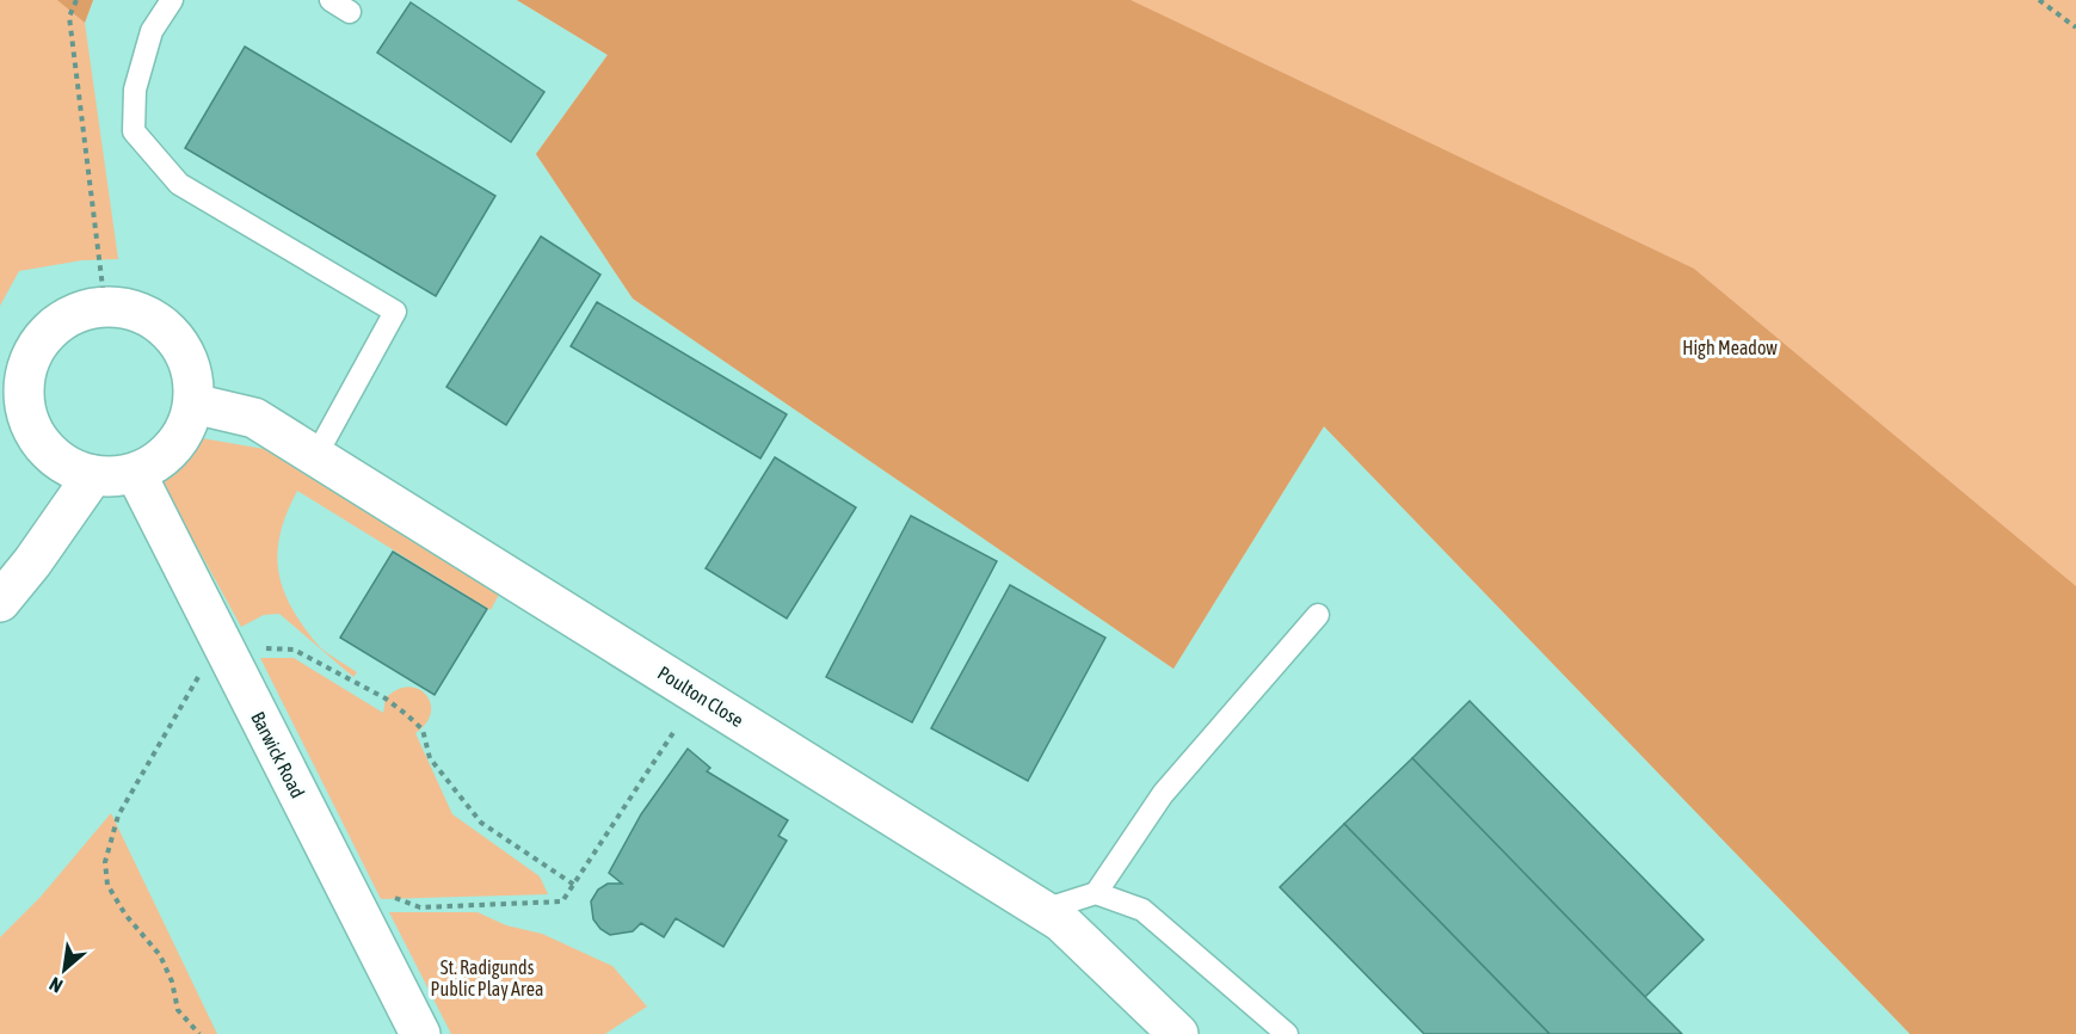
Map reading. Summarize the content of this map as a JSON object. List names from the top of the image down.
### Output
{
  "streets": {
    "street": ["Poulton Close", "Barwick Road"]
  },
  "crossings": [
    ["Poulton Close", "Barwick Road"]
  ],
  "parks": ["High Meadow", "St. Radigunds Public Play Area"],
  "north": "bottom left"
}
